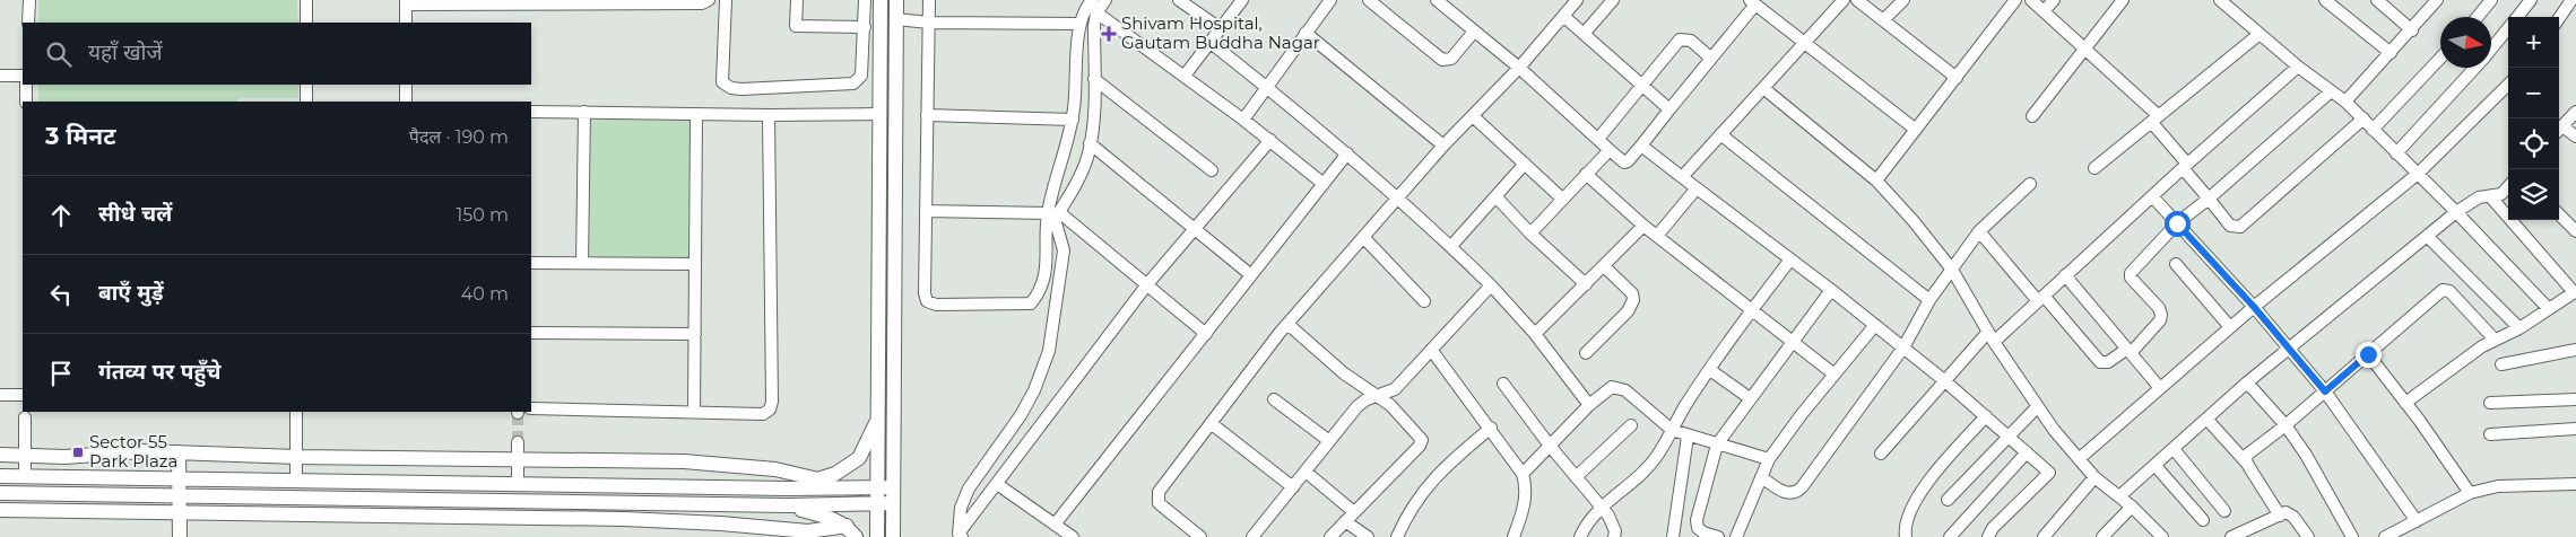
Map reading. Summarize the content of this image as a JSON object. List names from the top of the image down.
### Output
{
  "places": {
    "health": ["Shivam Hospital, Gautam Buddha Nagar"],
    "transit": ["Sector 55 Park Plaza"]
  },
  "north": "right",
  "page": {
    "map_buttons": ["+", "−"],
    "search": "यहाँ खोजें",
    "heading": ["3 मिनट", "पैदल · 190 m"],
    "list": [
      ["सीधे चलें", "150 m"],
      ["बाएँ मुड़ें", "40 m"],
      "गंतव्य पर पहुँचे"
    ]
  }
}
